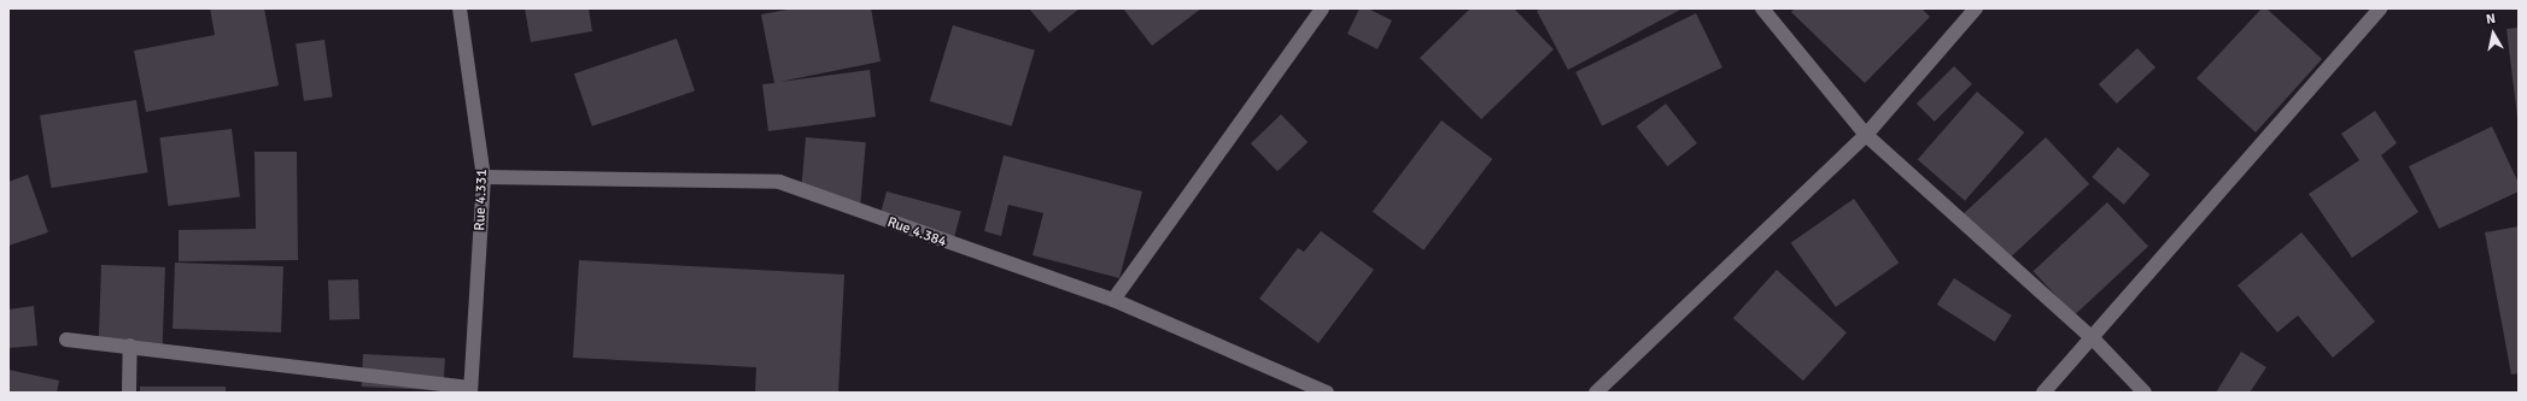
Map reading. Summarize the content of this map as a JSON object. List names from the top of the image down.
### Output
{
  "streets": {
    "street": ["Rue 4.331", "Rue 4.384"]
  },
  "crossings": [
    ["Rue 4.331", "Rue 4.384"]
  ],
  "north": "top"
}
